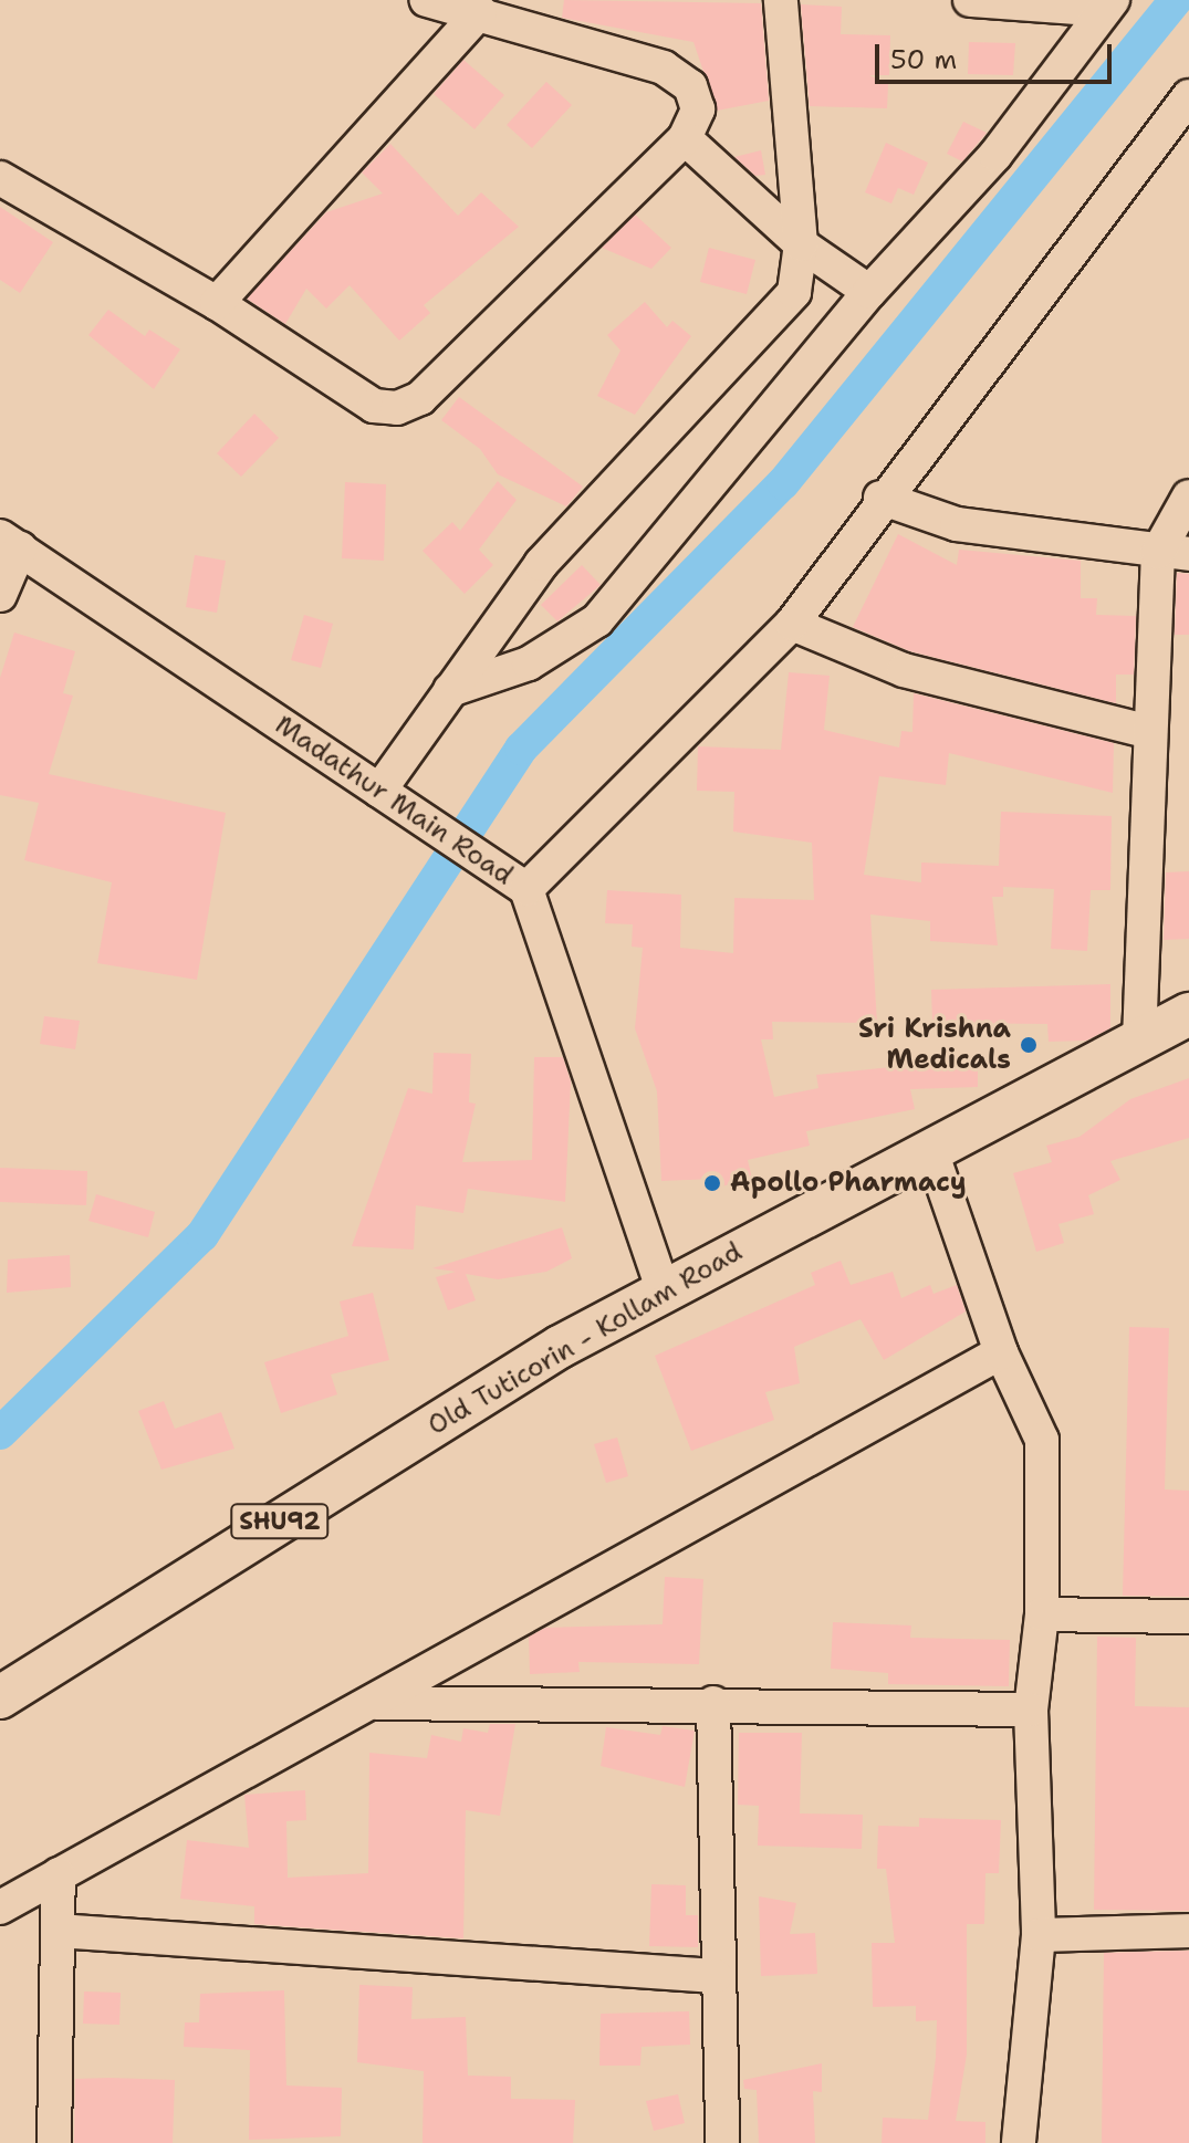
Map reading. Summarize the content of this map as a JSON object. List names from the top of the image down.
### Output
{
  "streets": {
    "main road": ["Old Tuticorin - Kollam Road", "SHU92"],
    "street": ["Madathur Main Road"]
  },
  "crossings": [
    ["Madathur Main Road", "Old Tuticorin - Kollam Road"]
  ],
  "places": ["Sri Krishna Medicals", "Apollo Pharmacy"],
  "scale_bar": "50 m"
}
